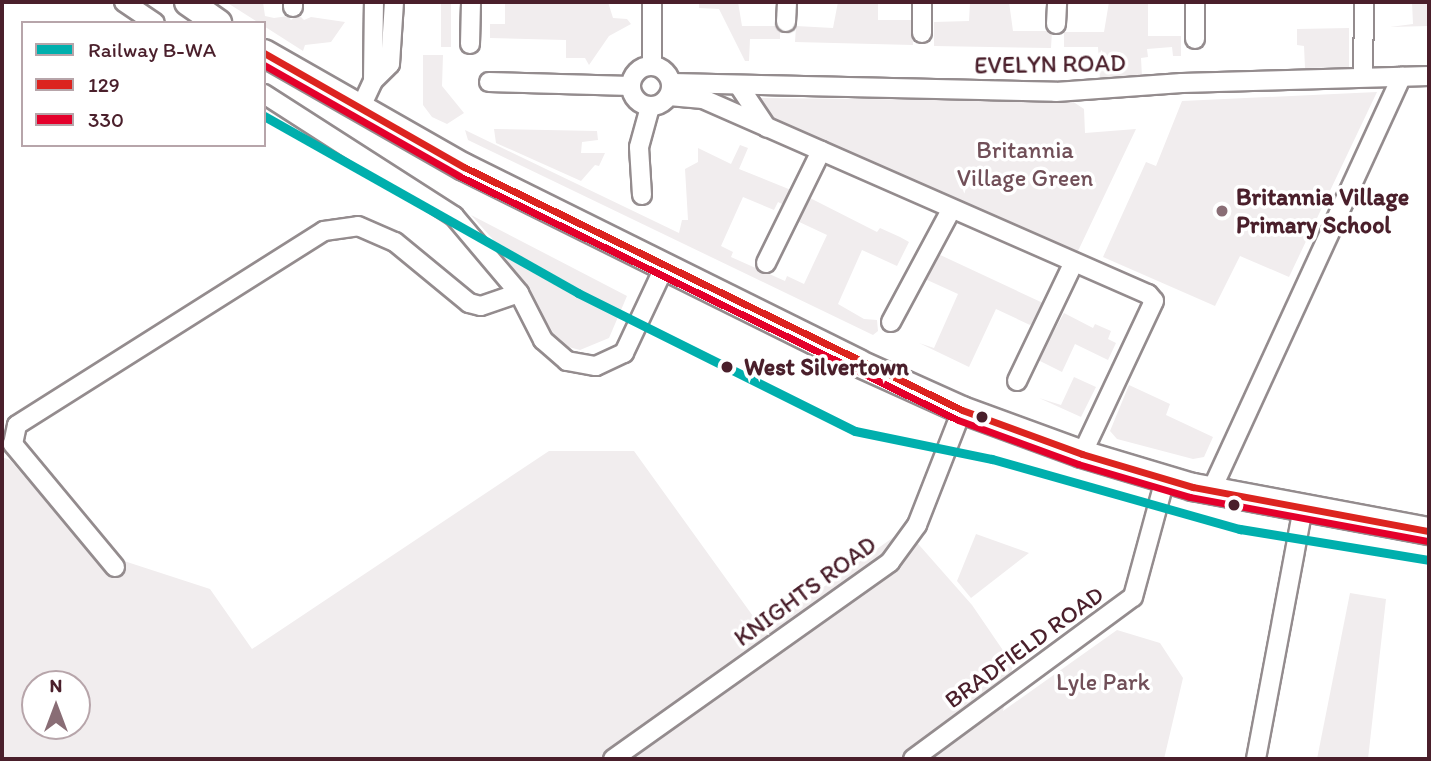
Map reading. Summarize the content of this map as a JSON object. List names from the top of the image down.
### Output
{
  "streets": {
    "street": ["EVELYN ROAD", "KNIGHTS ROAD", "BRADFIELD ROAD"]
  },
  "parks": ["Britannia Village Green", "Lyle Park"],
  "places": ["Britannia Village Primary School", "West Silvertown"],
  "lines": ["transit line 129", "transit line 330", "rail line B-WA"],
  "legend": ["Railway B-WA", "129", "330"],
  "north": "top"
}
